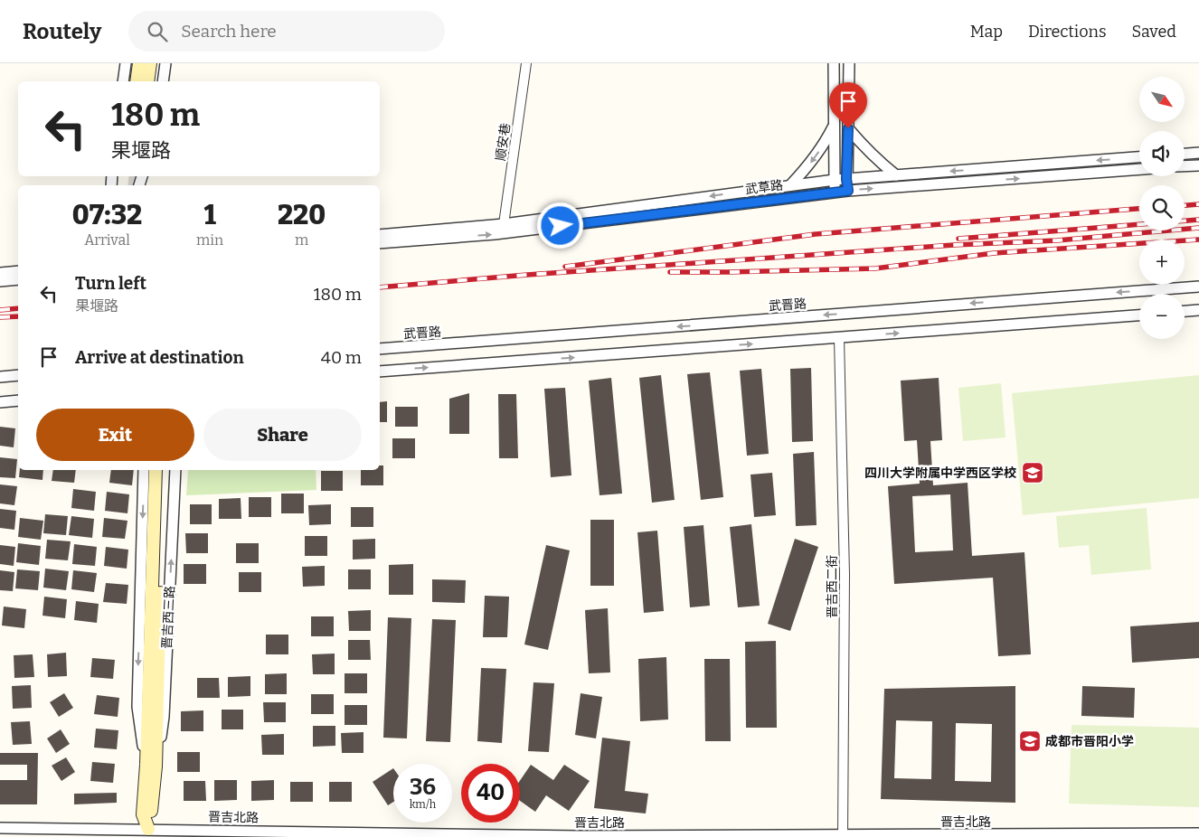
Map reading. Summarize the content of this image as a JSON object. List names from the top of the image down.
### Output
{
  "streets": {
    "main road": ["晋吉西三路"],
    "street": [
      "顺安巷",
      "武草路",
      "武晋路",
      "晋吉西二街",
      "晋吉北路"
    ]
  },
  "crossings": [
    ["顺安巷", "武草路"],
    ["晋吉西二街", "晋吉北路"],
    ["晋吉西三路", "晋吉北路"]
  ],
  "places": {
    "school or university": ["四川大学附属中学西区学校", "成都市晋阳小学"]
  },
  "north": "bottom right",
  "page": {
    "header": "Routely",
    "search": "Search here",
    "nav": ["Map", "Directions", "Saved"],
    "map_buttons": ["+", "−"],
    "turn": ["180 m", "果堰路"],
    "eta": [
      "07:32",
      "Arrival",
      "1",
      "min",
      "220",
      "m"
    ],
    "list": [
      {
        "name": "Turn left",
        "note": "果堰路",
        "value": "180 m"
      },
      {
        "name": "Arrive at destination",
        "value": "40 m"
      }
    ],
    "buttons": ["Exit", "Share"],
    "speed": "36 km/h",
    "limit": "40"
  }
}
